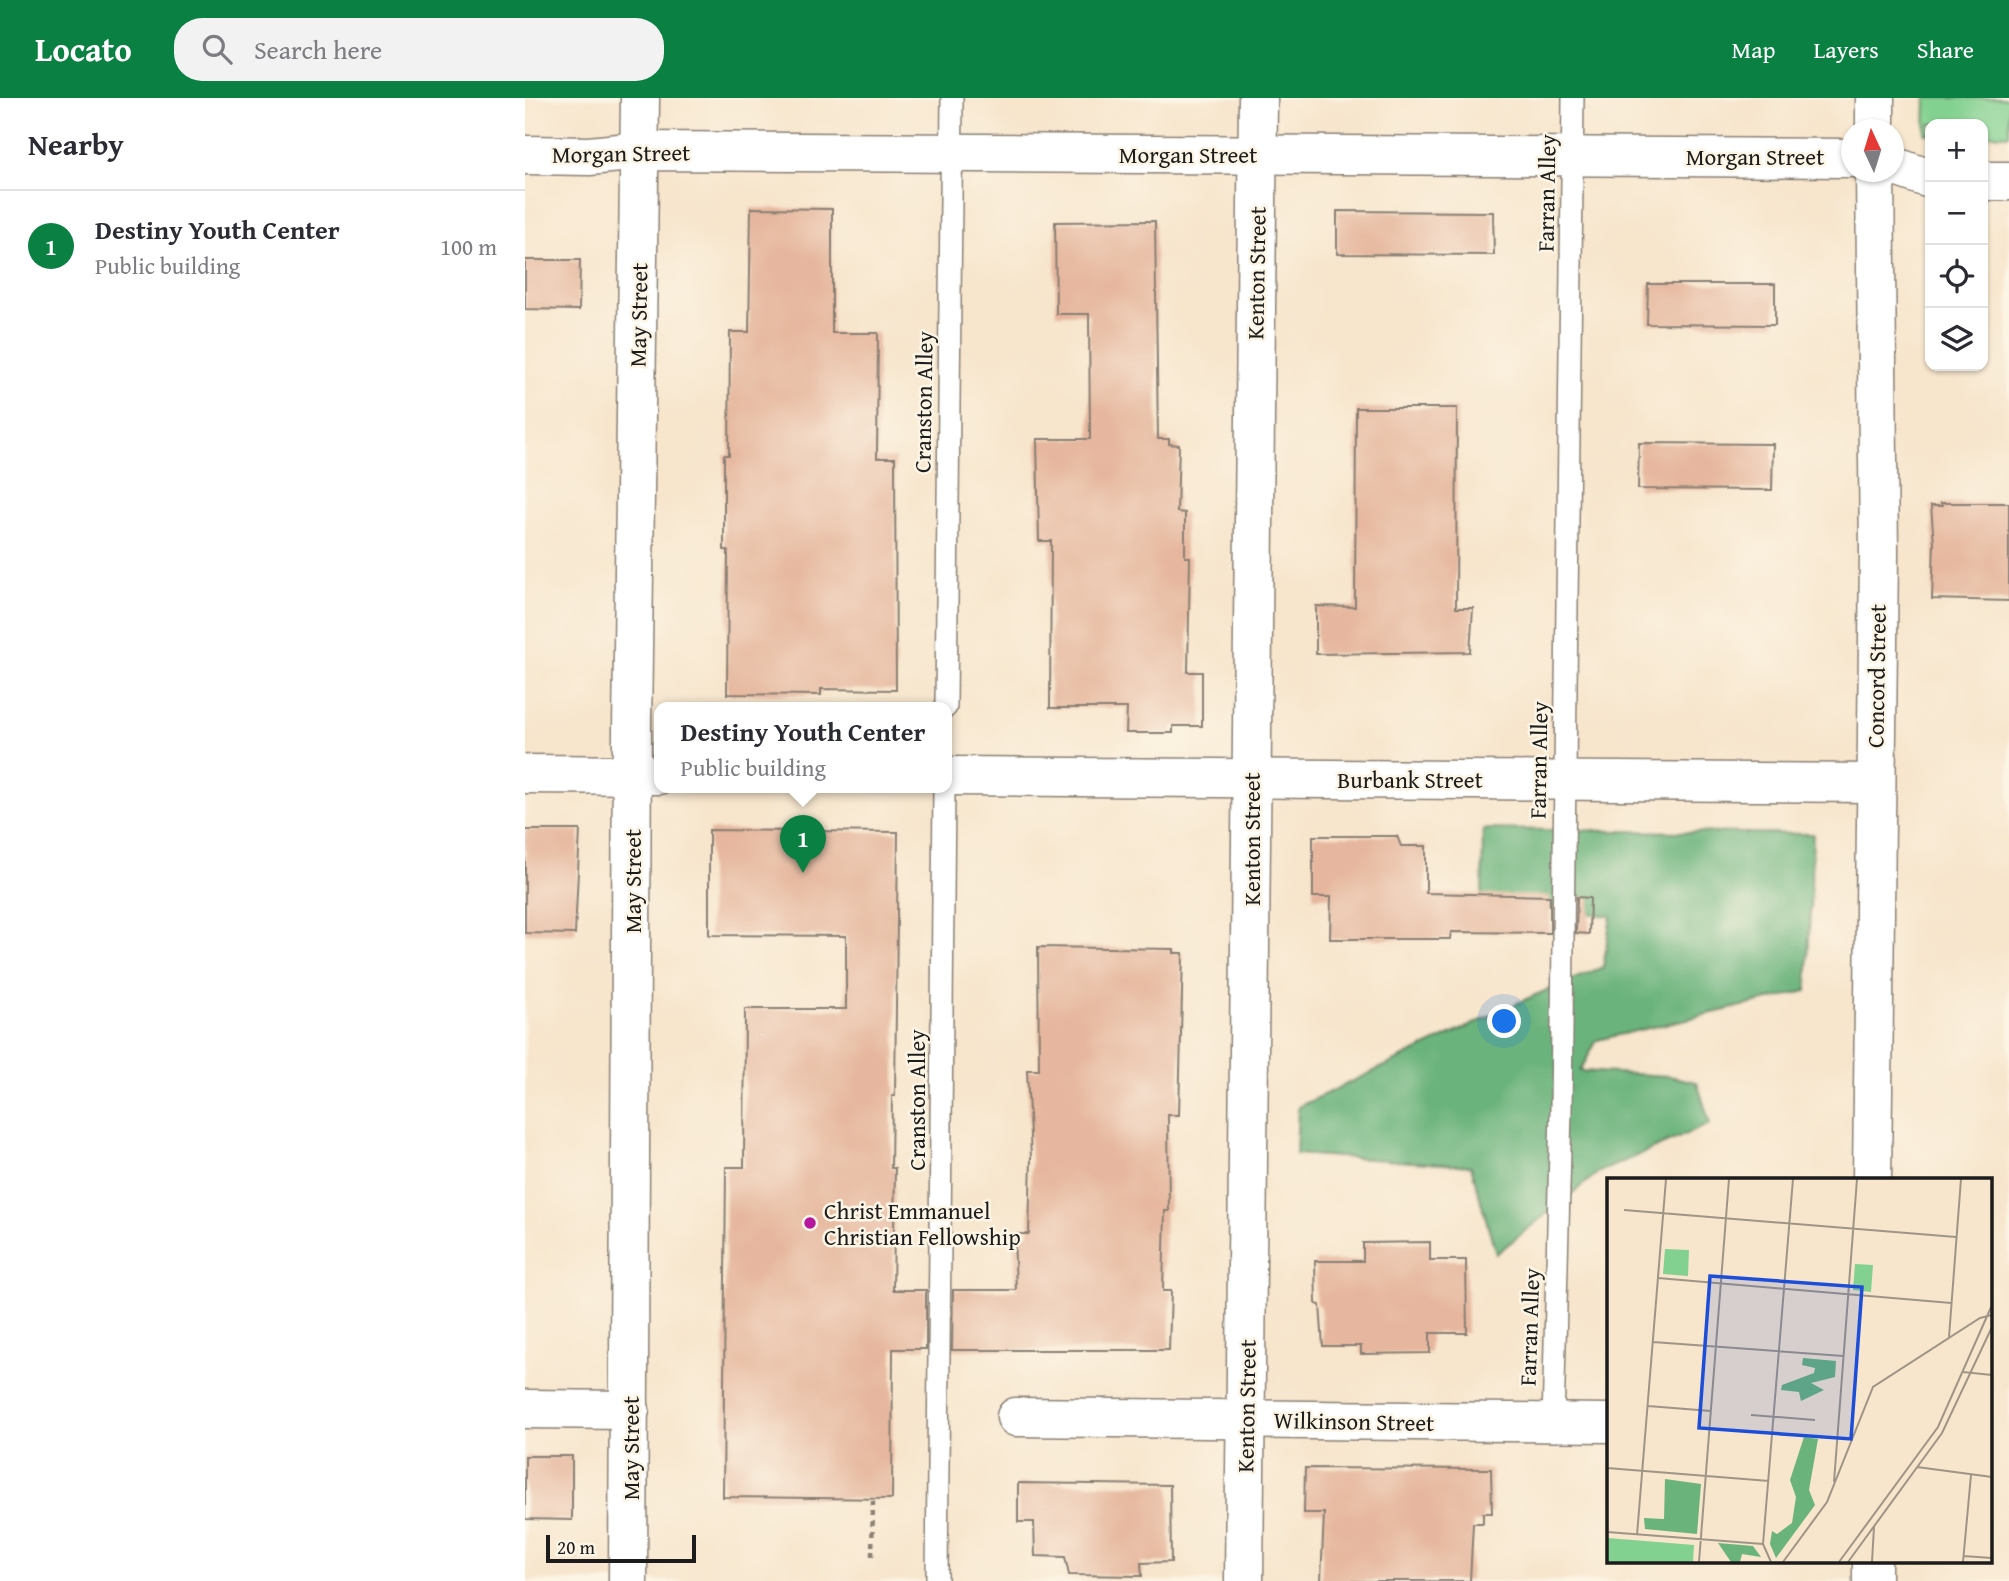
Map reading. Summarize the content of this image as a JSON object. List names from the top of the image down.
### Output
{
  "streets": {
    "street": [
      "Morgan Street",
      "Kenton Street",
      "May Street",
      "Concord Street",
      "Burbank Street",
      "Wilkinson Street"
    ],
    "lane": ["Farran Alley", "Cranston Alley"]
  },
  "crossings": [
    ["Morgan Street", "Farran Alley"],
    ["Morgan Street", "Kenton Street"],
    ["Morgan Street", "May Street"],
    ["Morgan Street", "Cranston Alley"],
    ["Farran Alley", "Burbank Street"],
    ["Farran Alley", "Wilkinson Street"],
    ["Kenton Street", "Burbank Street"],
    ["Kenton Street", "Wilkinson Street"],
    ["Concord Street", "Burbank Street"]
  ],
  "places": ["Christ Emmanuel Christian Fellowship"],
  "scale_bar": "20 m",
  "north": "top",
  "page": {
    "header": "Locato",
    "search": "Search here",
    "nav": ["Map", "Layers", "Share"],
    "heading": "Nearby",
    "map_buttons": ["+", "−"],
    "list": [
      {
        "mark": "1",
        "name": "Destiny Youth Center",
        "note": "Public building",
        "value": "100 m"
      }
    ],
    "popup": ["Destiny Youth Center", "Public building"],
    "pins": "1",
    "scale": "20 m"
  }
}
